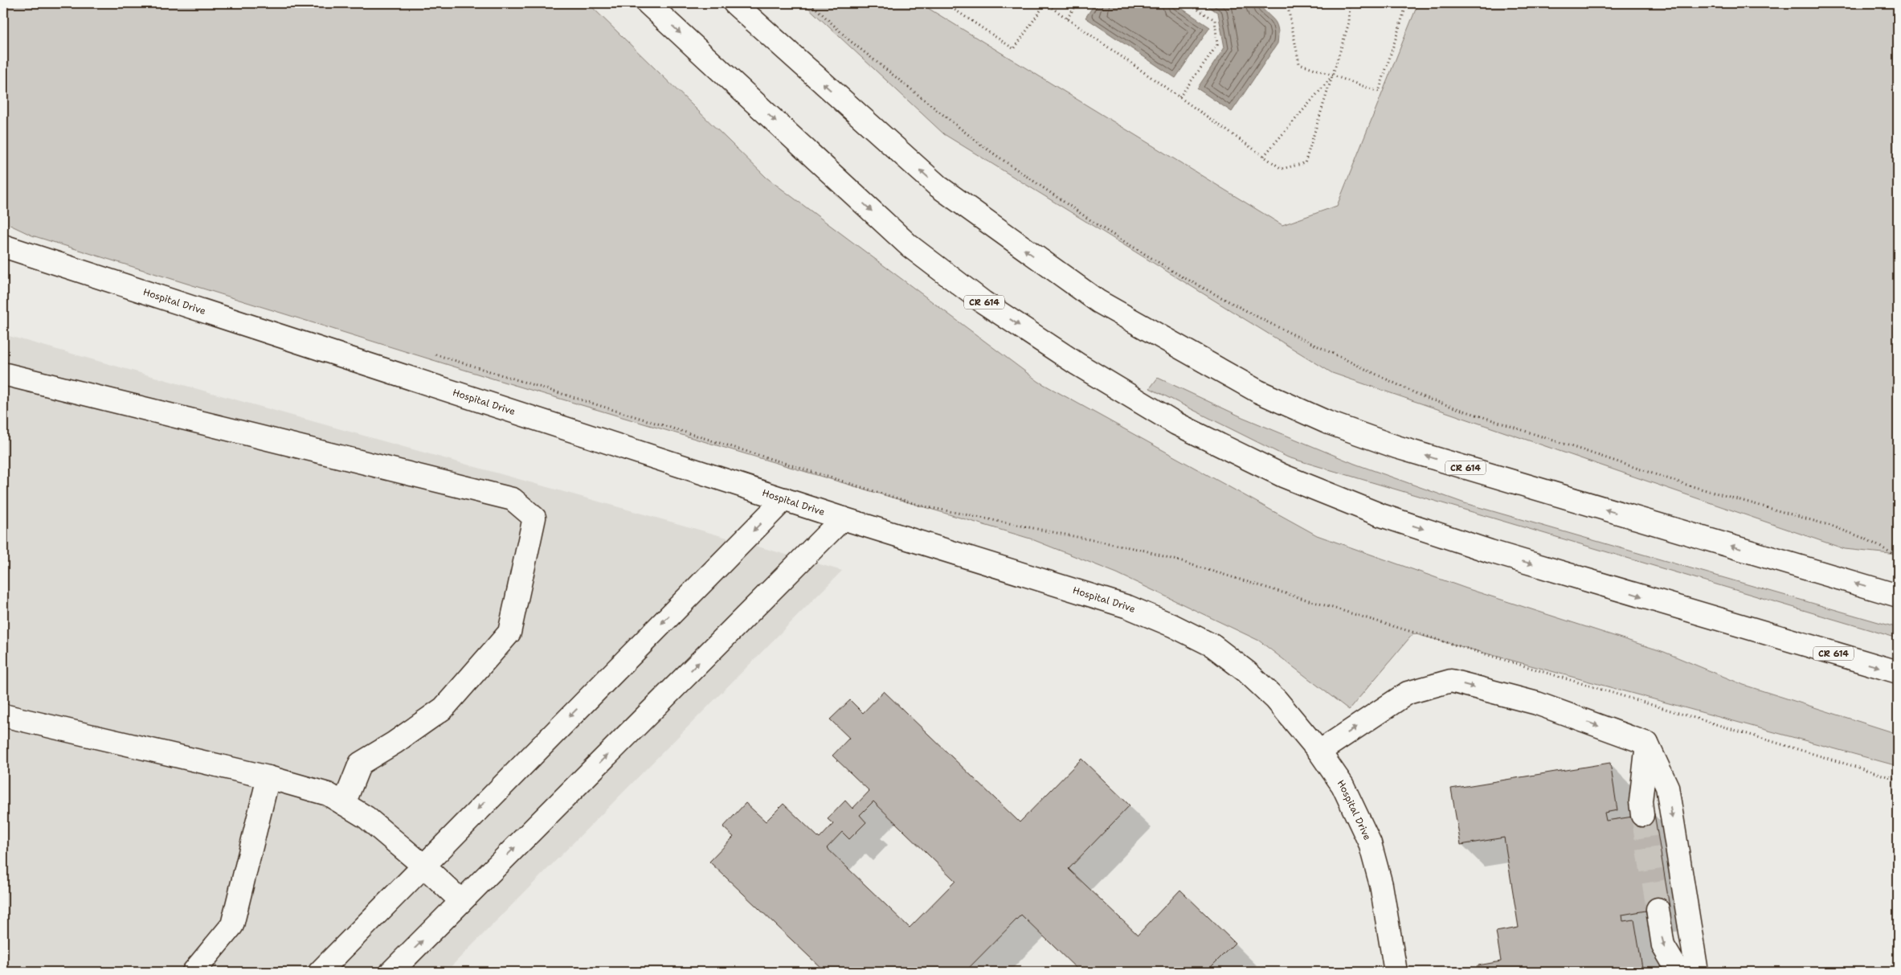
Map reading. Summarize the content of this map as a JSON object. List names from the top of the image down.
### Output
{
  "streets": {
    "main road": ["Hospital Drive", "CR 614"]
  }
}
